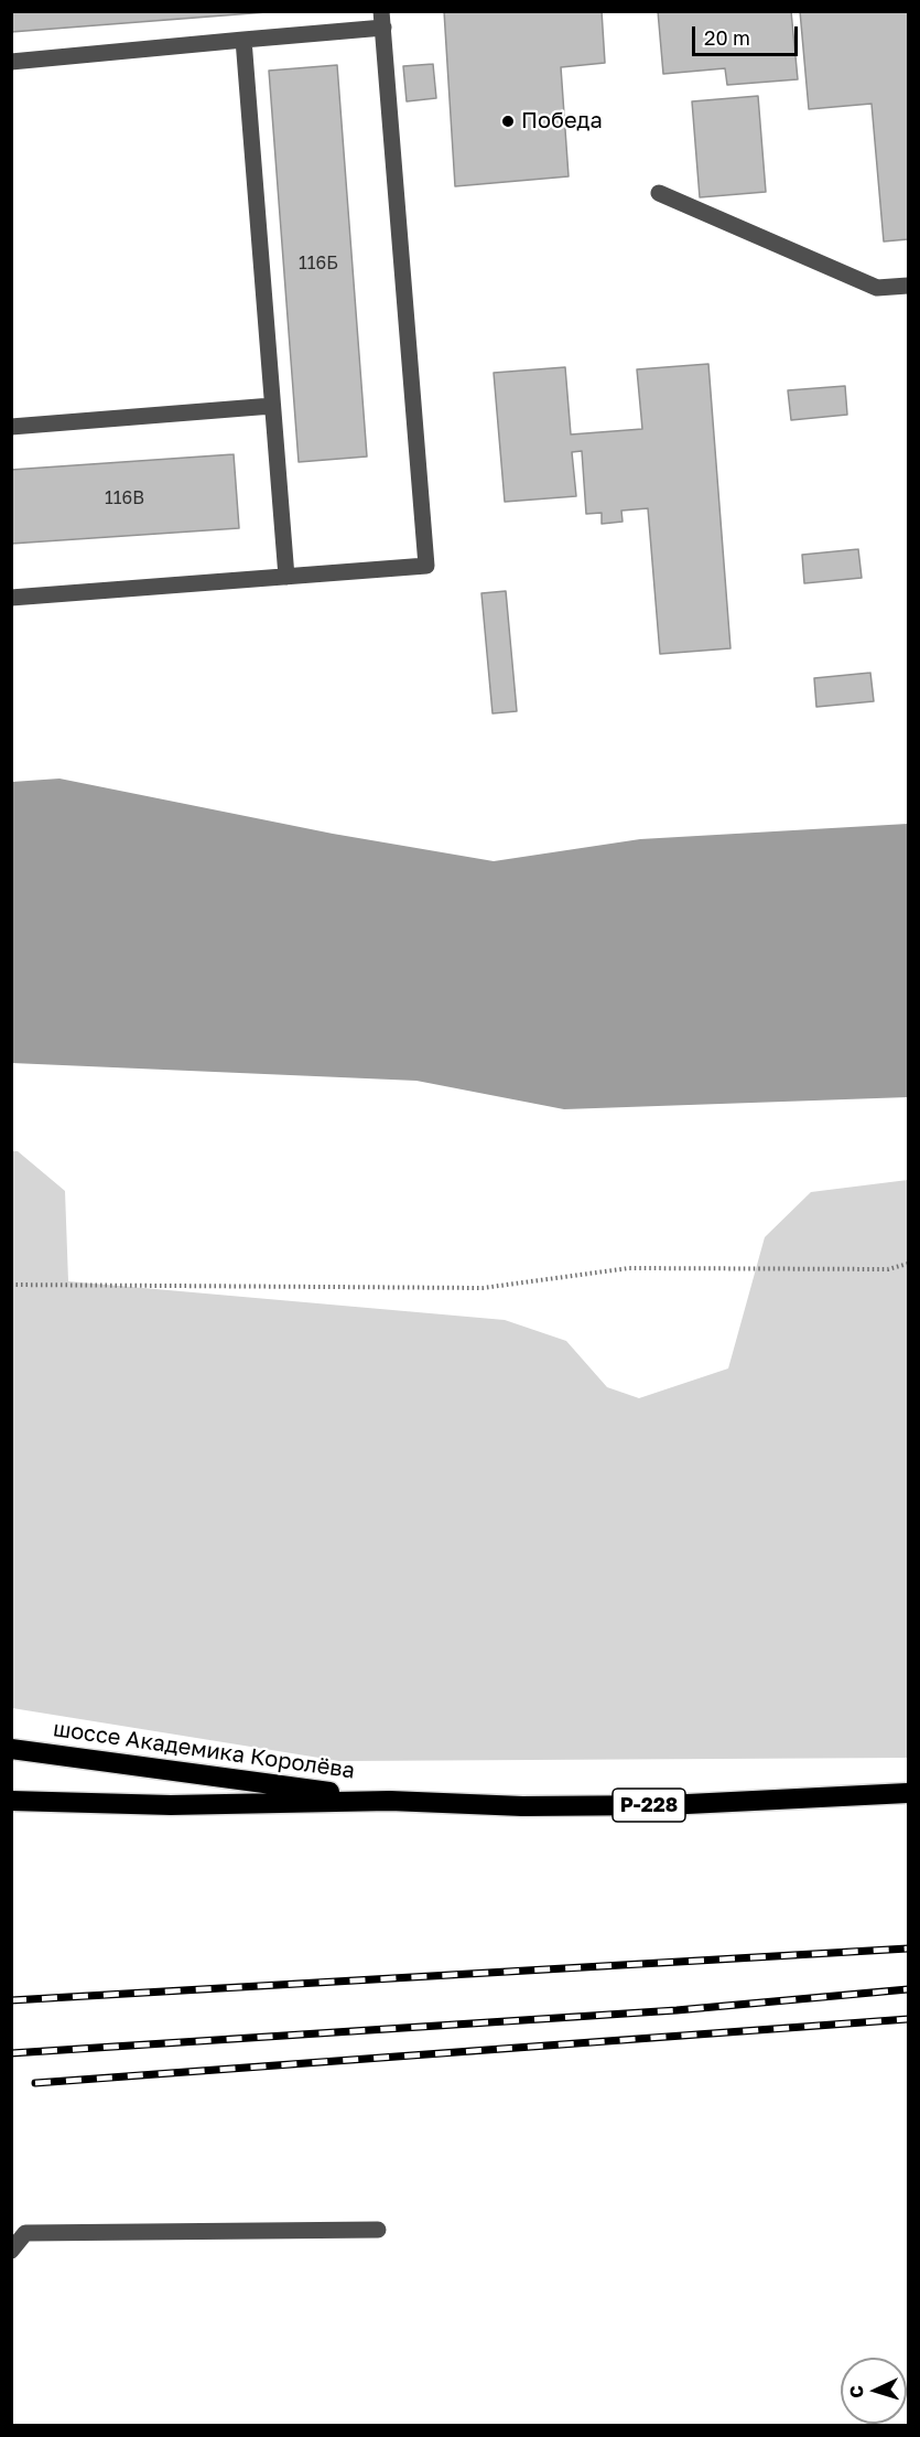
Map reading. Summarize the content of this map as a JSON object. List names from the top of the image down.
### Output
{
  "streets": {
    "highway": ["шоссе Академика Королёва", "Р-228"]
  },
  "places": ["Победа"],
  "house_numbers": ["116Б", "116В"],
  "scale_bar": "20 m",
  "north": "left"
}
